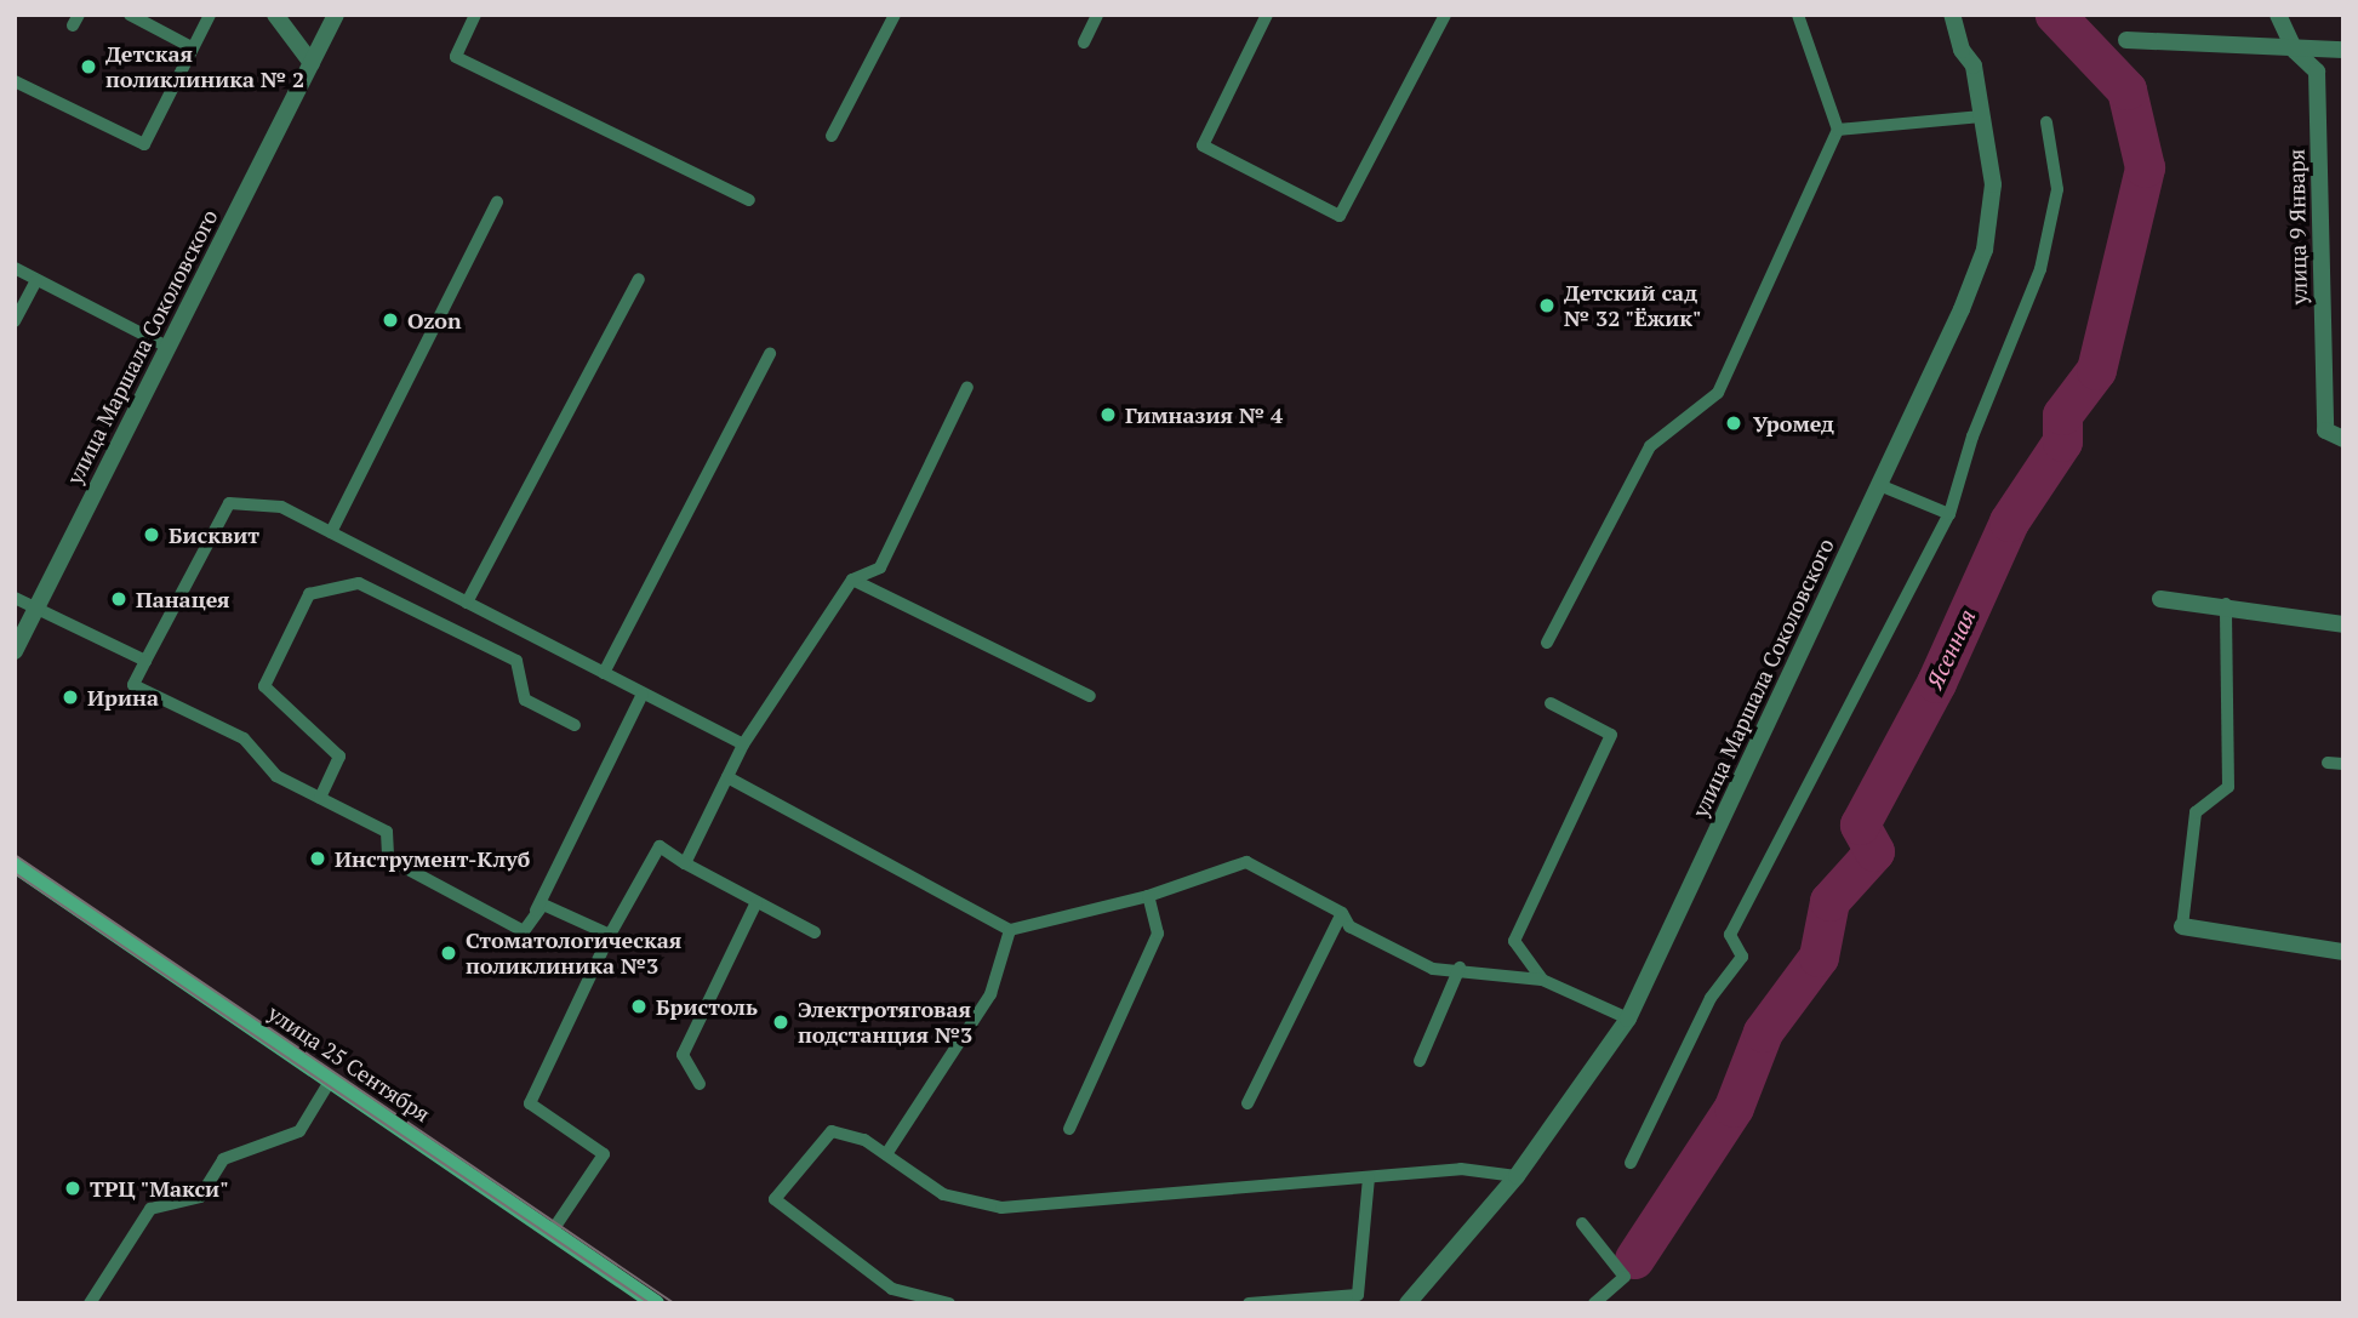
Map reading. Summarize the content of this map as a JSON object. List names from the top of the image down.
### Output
{
  "streets": {
    "main road": ["улица 25 Сентября"],
    "street": ["улица 9 Января", "улица Маршала Соколовского"]
  },
  "water": ["Ясенная"],
  "places": [
    "Детская поликлиника № 2",
    "Детский сад № 32 \"Ёжик\"",
    "Ozon",
    "Гимназия № 4",
    "Уромед",
    "Бисквит",
    "Панацея",
    "Ирина",
    "Инструмент-Клуб",
    "Стоматологическая поликлиника №3",
    "Бристоль",
    "Электротяговая подстанция №3",
    "ТРЦ \"Макси\""
  ]
}
